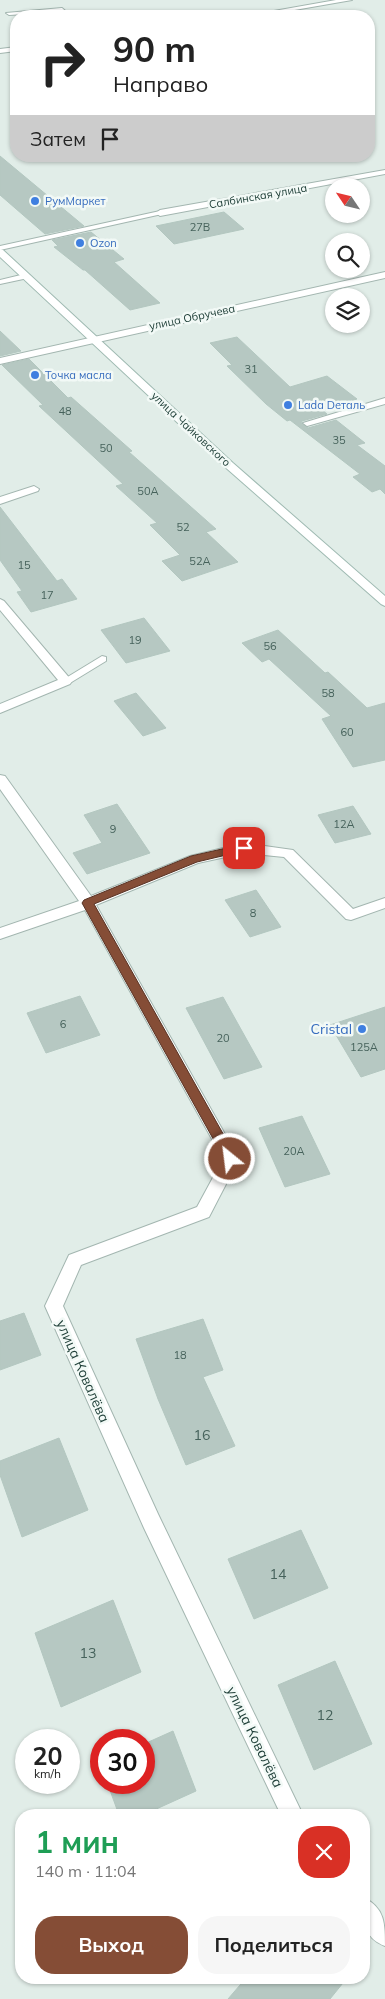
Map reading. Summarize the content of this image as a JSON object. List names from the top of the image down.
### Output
{
  "streets": {
    "street": [
      "Салбинская улица",
      "улица Обручева",
      "улица Чайковского",
      "улица Ковалёва"
    ]
  },
  "crossings": [
    ["улица Обручева", "улица Чайковского"]
  ],
  "places": [
    "РумМаркет",
    "Ozon",
    "Точка масла",
    "Lada Dеталь",
    "Cristal"
  ],
  "house_numbers": [
    "27В",
    "31",
    "48",
    "35",
    "50",
    "50А",
    "52",
    "52А",
    "15",
    "17",
    "19",
    "56",
    "58",
    "60",
    "12А",
    "9",
    "8",
    "6",
    "20",
    "125А",
    "20А",
    "18",
    "16",
    "14",
    "13",
    "12"
  ],
  "north": "top left",
  "page": {
    "turn": ["90 m", "Направо"],
    "then": "Затем",
    "speed": "20 km/h",
    "limit": "30",
    "heading": ["1 мин", "140 m · 11:04"],
    "buttons": ["Выход", "Поделиться"]
  }
}
